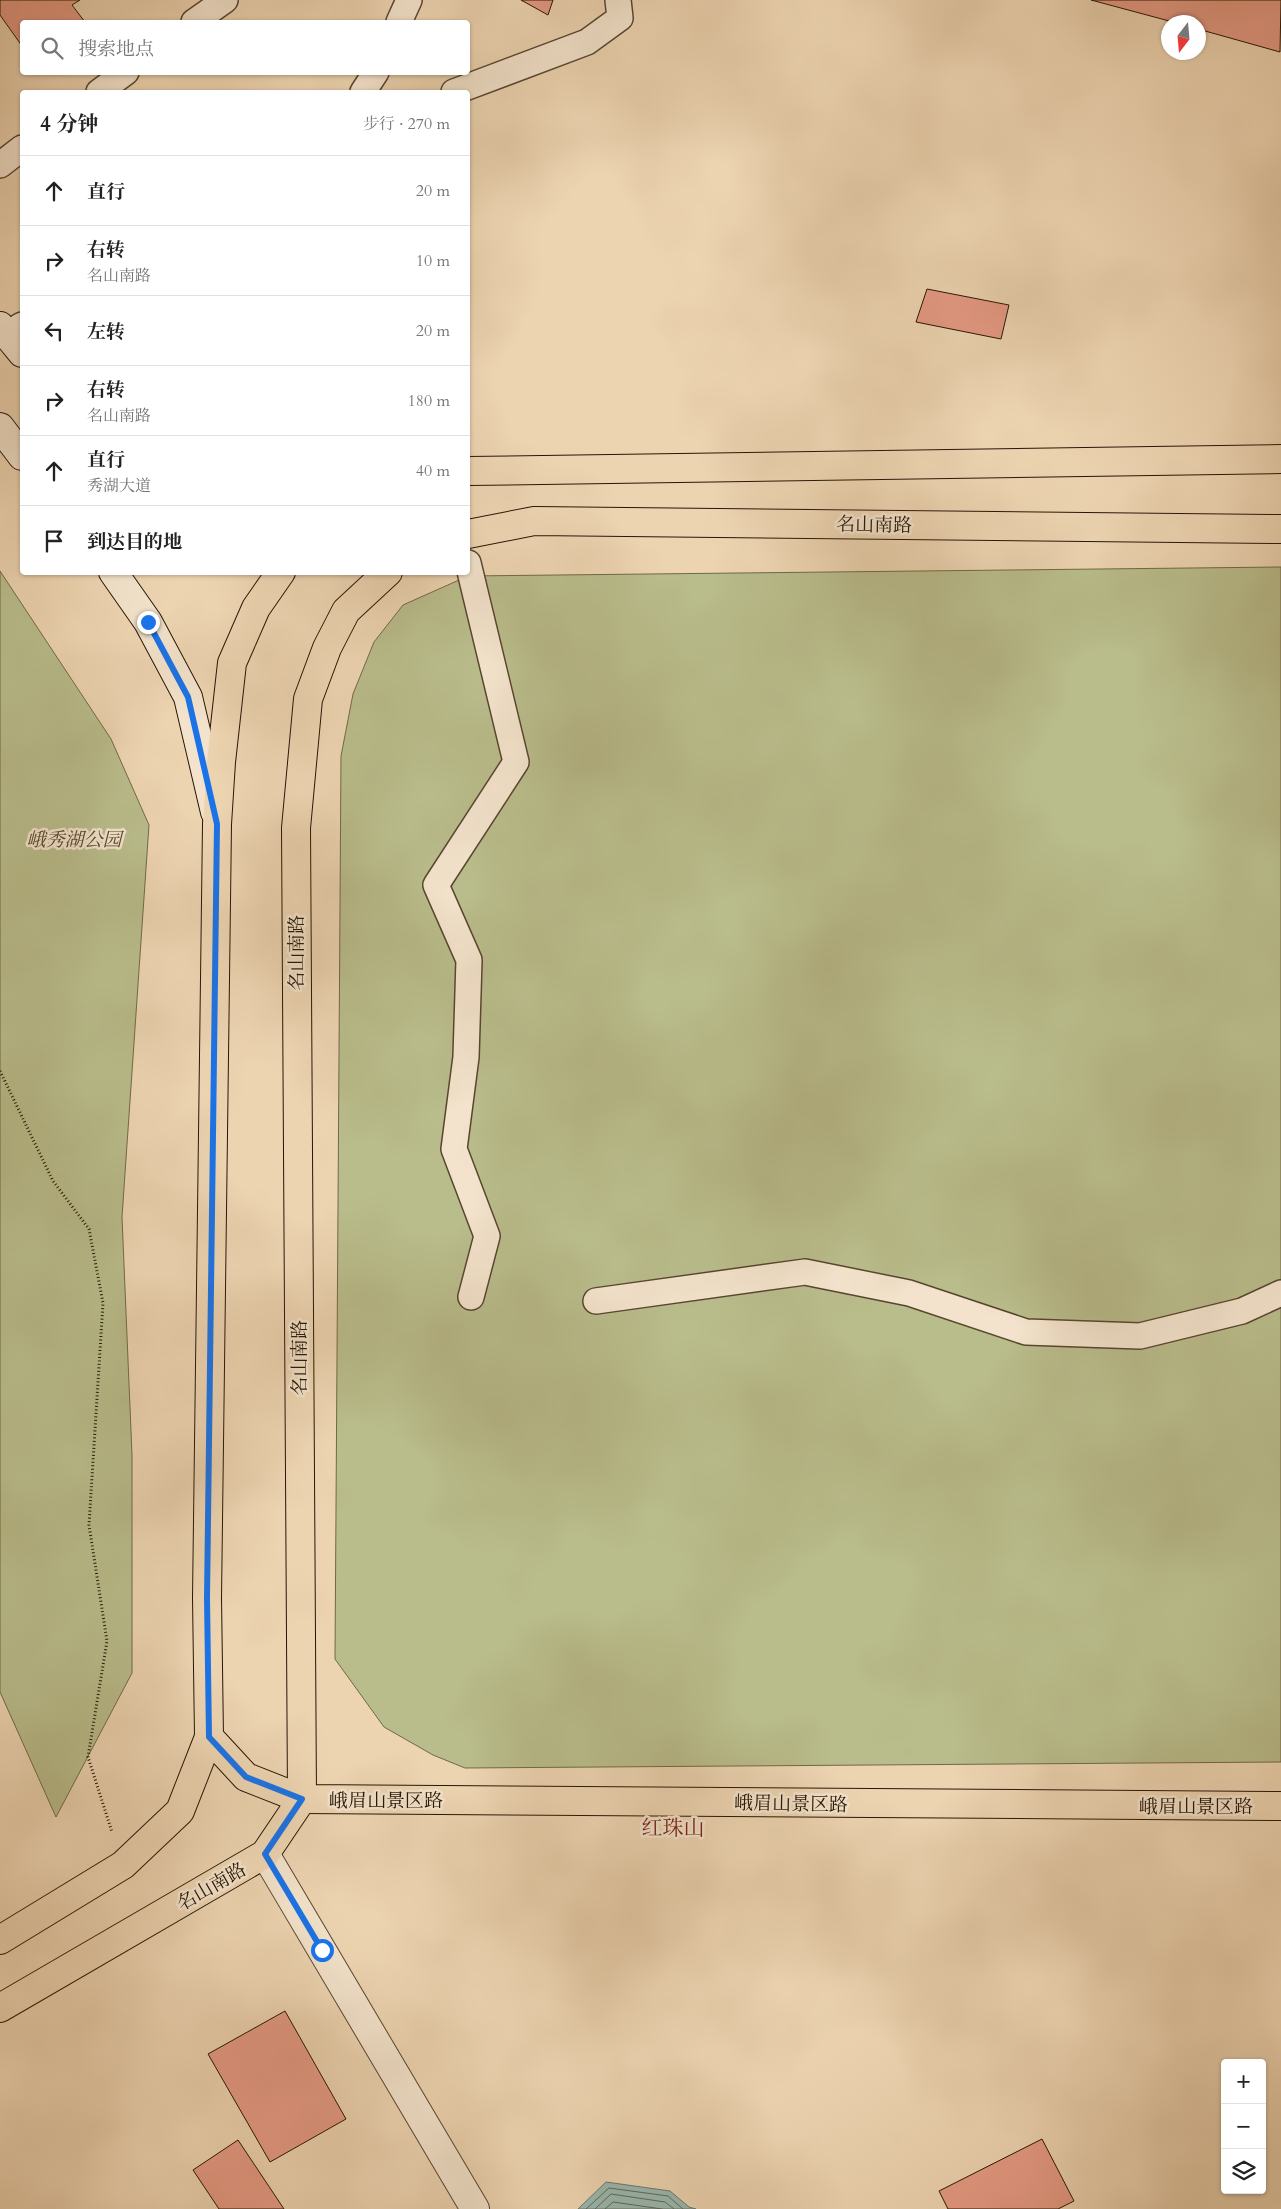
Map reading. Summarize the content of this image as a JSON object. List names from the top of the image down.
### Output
{
  "streets": {
    "main road": ["名山南路", "峨眉山景区路"]
  },
  "crossings": [
    ["名山南路", "峨眉山景区路"]
  ],
  "districts": ["红珠山"],
  "parks": ["峨秀湖公园"],
  "north": "bottom",
  "page": {
    "search": "搜索地点",
    "heading": ["4 分钟", "步行 · 270 m"],
    "list": [
      ["直行", "20 m"],
      ["右转", "名山南路", "10 m"],
      ["左转", "20 m"],
      ["右转", "名山南路", "180 m"],
      ["直行", "秀湖大道", "40 m"],
      "到达目的地"
    ],
    "map_buttons": ["+", "−"]
  }
}
